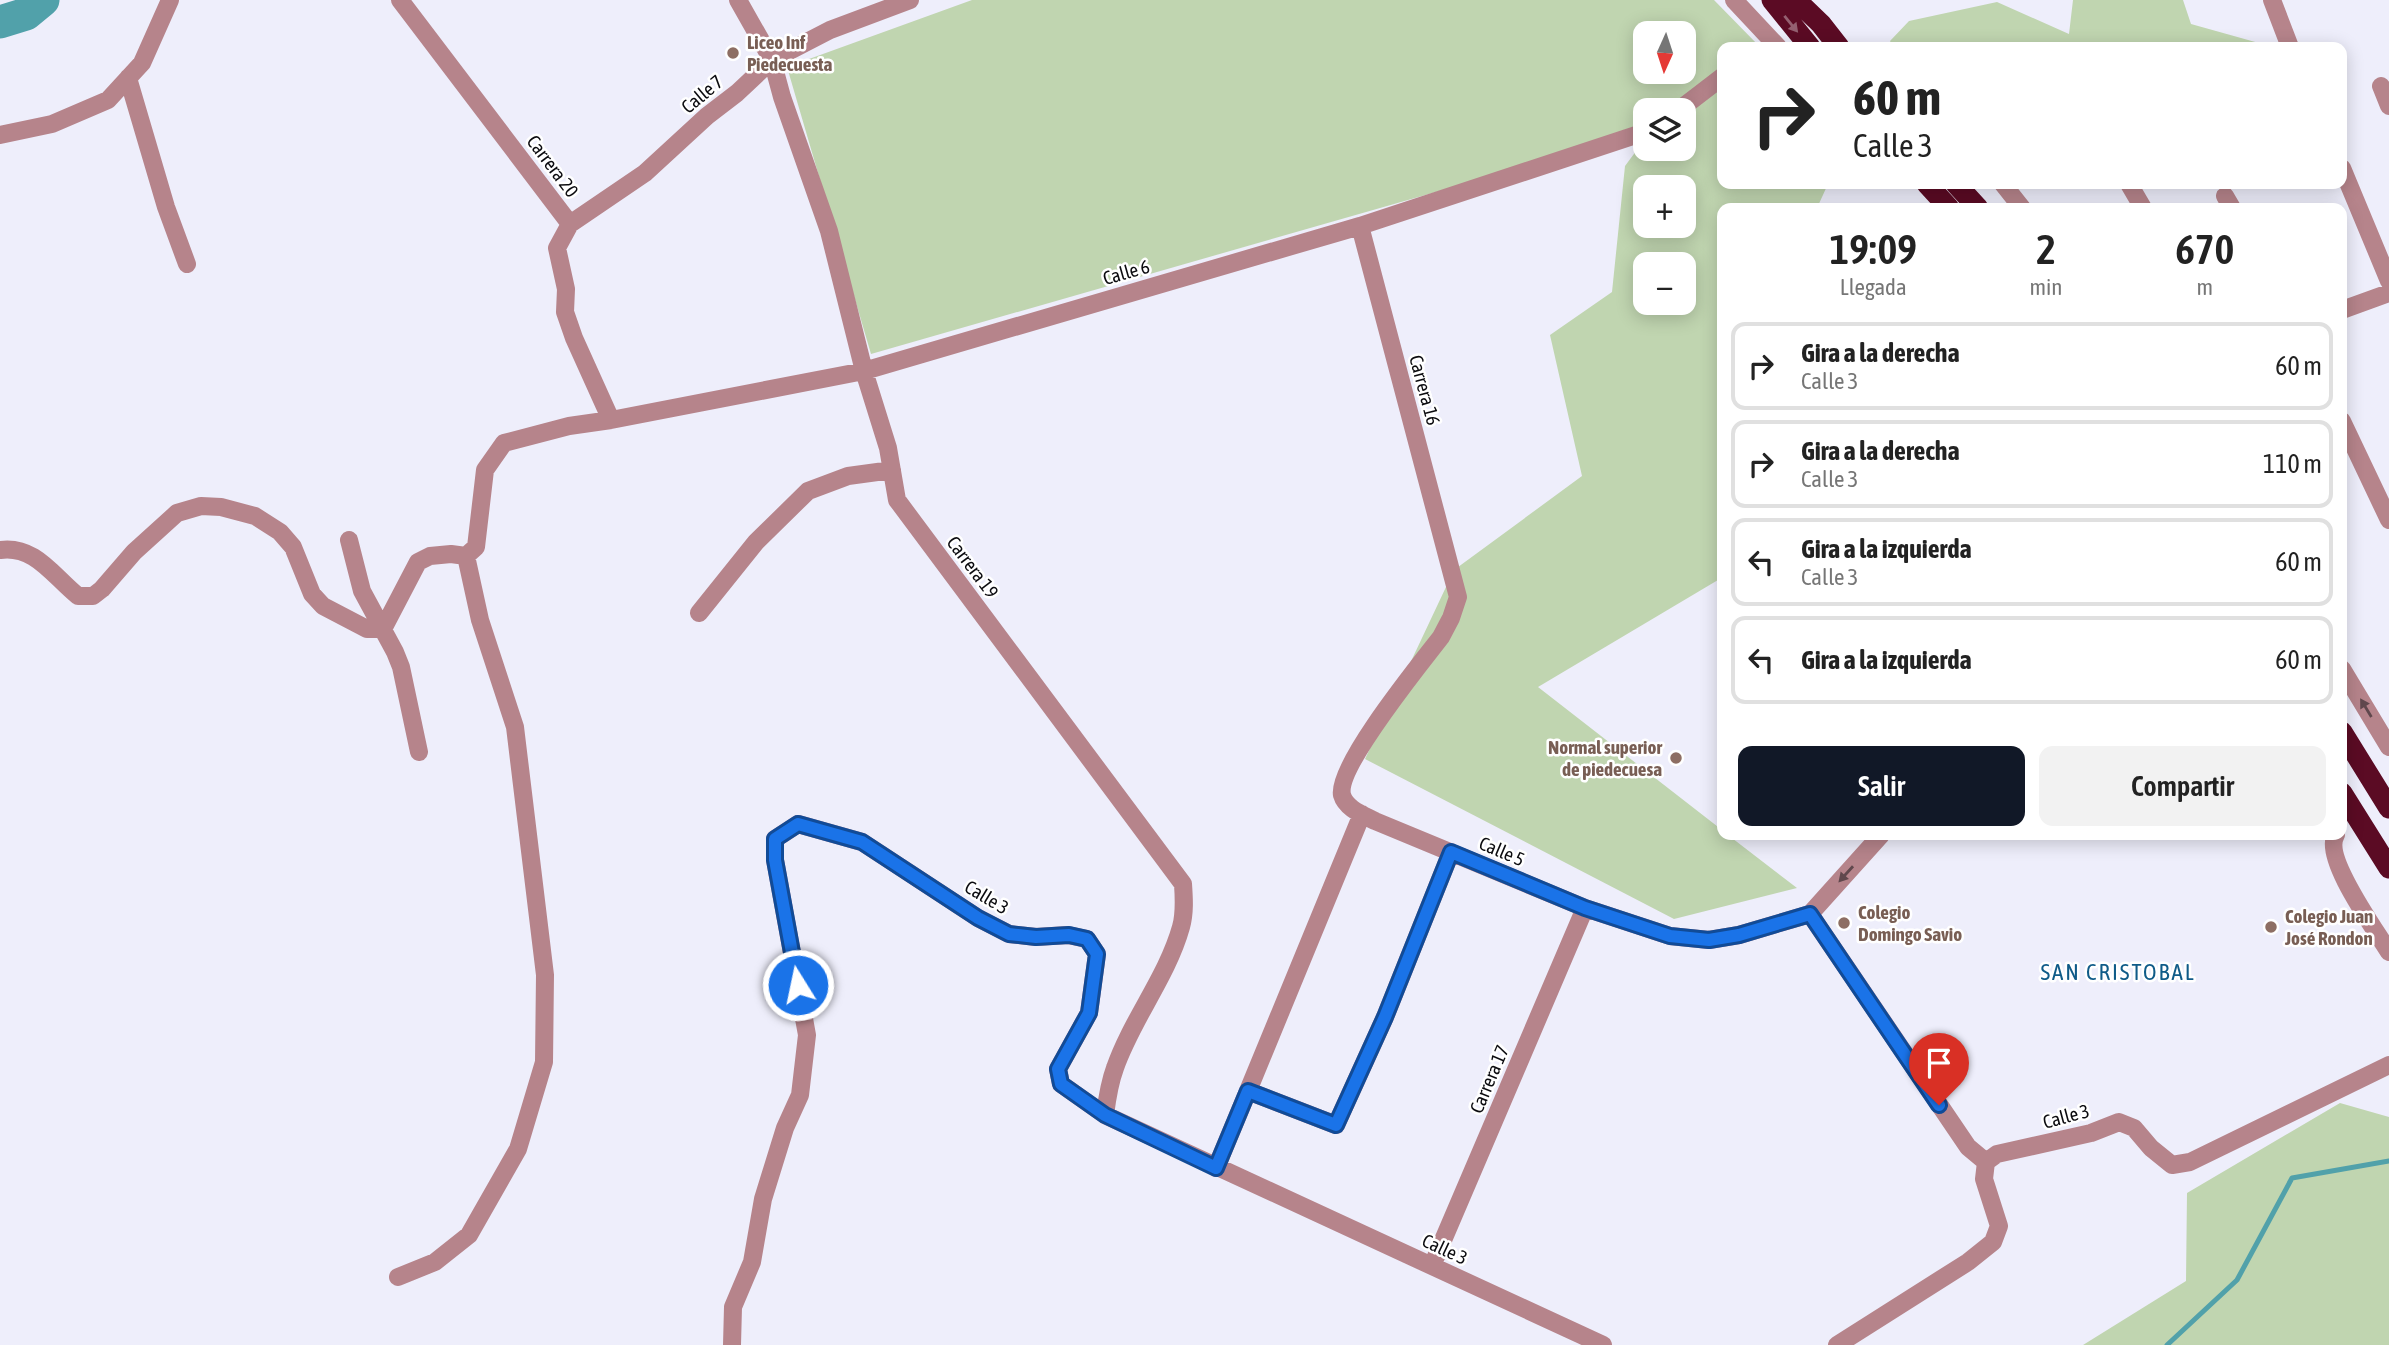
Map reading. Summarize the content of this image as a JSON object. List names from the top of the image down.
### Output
{
  "streets": {
    "street": [
      "Calle 7",
      "Carrera 20",
      "Calle 6",
      "Carrera 16",
      "Carrera 19",
      "Calle 5",
      "Calle 3",
      "Carrera 17"
    ]
  },
  "crossings": [
    ["Calle 7", "Carrera 20"],
    ["Calle 7", "Carrera 19"],
    ["Carrera 20", "Calle 6"],
    ["Calle 6", "Carrera 16"],
    ["Calle 6", "Carrera 19"],
    ["Carrera 16", "Calle 5"],
    ["Carrera 19", "Calle 3"],
    ["Calle 5", "Carrera 17"],
    ["Calle 3", "Carrera 17"]
  ],
  "districts": ["SAN CRISTOBAL"],
  "places": [
    "Liceo Inf Piedecuesta",
    "Normal superior de piedecuesa",
    "Colegio Domingo Savio",
    "Colegio Juan José Rondon"
  ],
  "north": "bottom",
  "page": {
    "map_buttons": ["+", "−"],
    "turn": ["60 m", "Calle 3"],
    "eta": [
      "19:09",
      "Llegada",
      "2",
      "min",
      "670",
      "m"
    ],
    "list": [
      {
        "name": "Gira a la derecha",
        "note": "Calle 3",
        "value": "60 m"
      },
      {
        "name": "Gira a la derecha",
        "note": "Calle 3",
        "value": "110 m"
      },
      {
        "name": "Gira a la izquierda",
        "note": "Calle 3",
        "value": "60 m"
      },
      {
        "name": "Gira a la izquierda",
        "value": "60 m"
      }
    ],
    "buttons": ["Salir", "Compartir"]
  }
}
